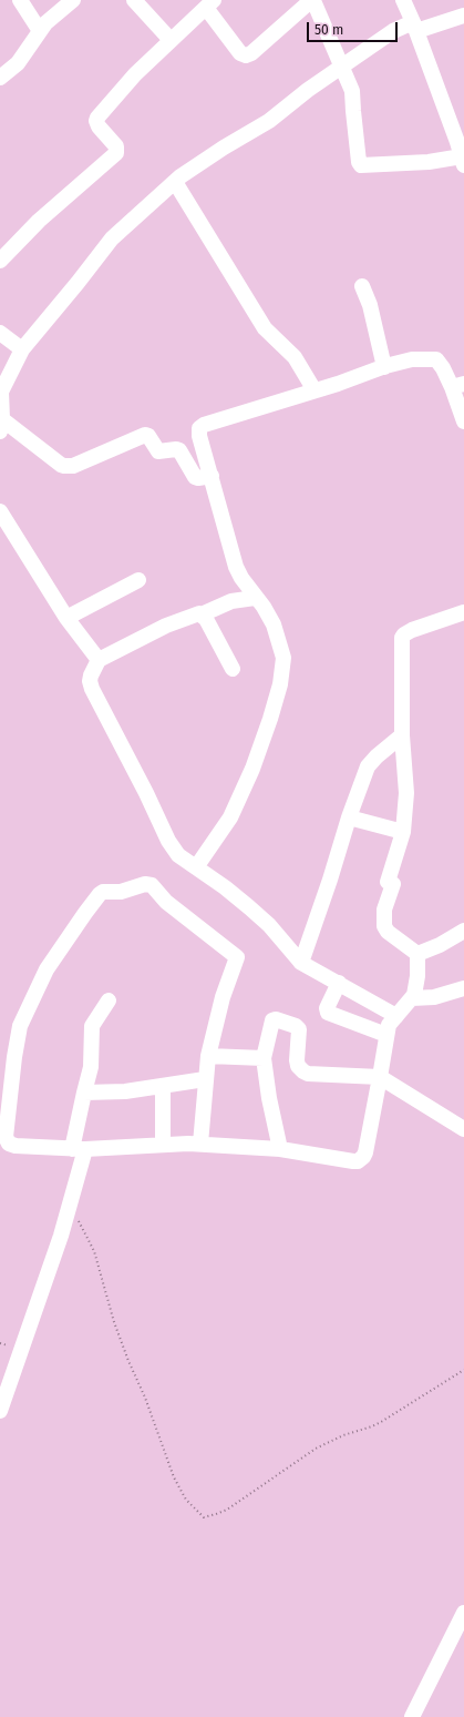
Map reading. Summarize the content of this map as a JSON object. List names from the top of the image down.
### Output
{
  "scale_bar": "50 m"
}
